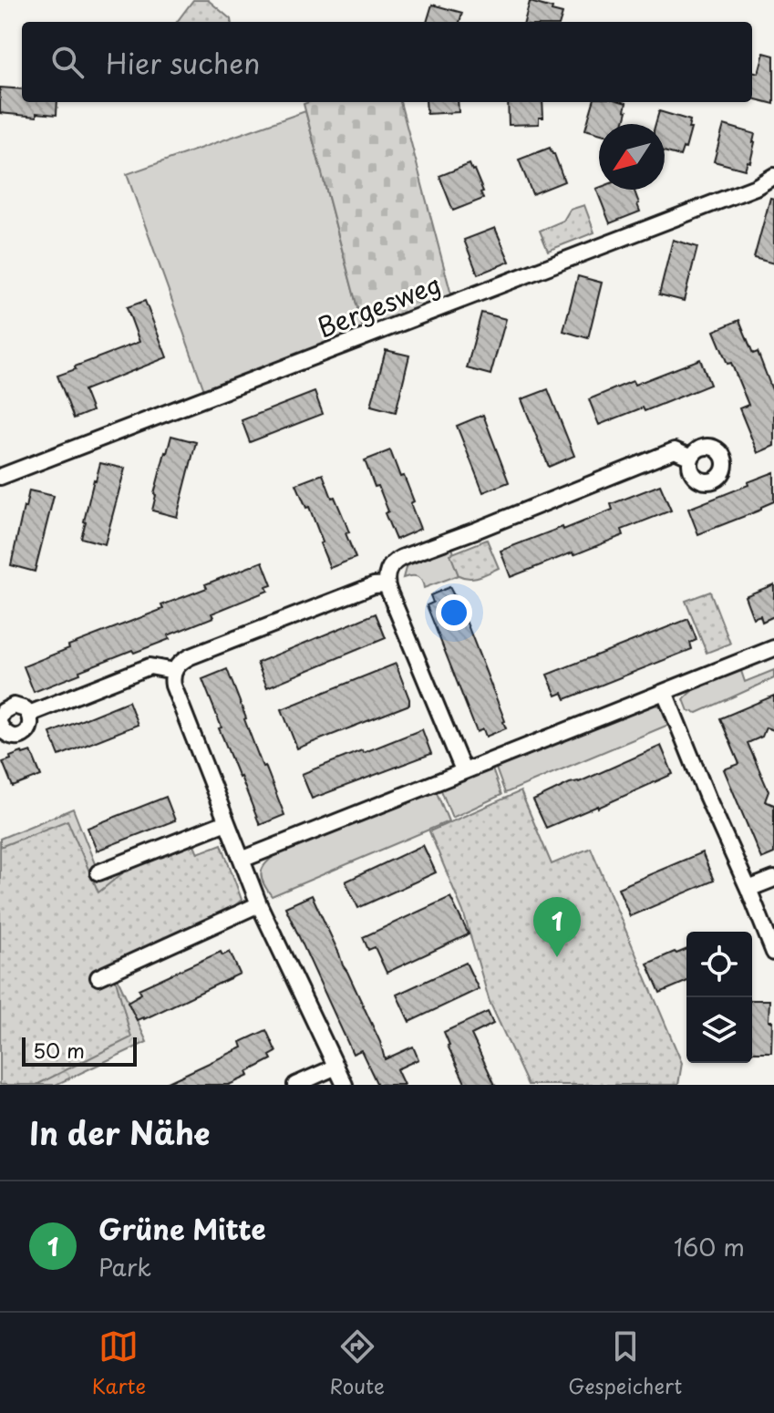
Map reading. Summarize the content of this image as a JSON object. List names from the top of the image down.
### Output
{
  "streets": {
    "street": ["Bergesweg"]
  },
  "scale_bar": "50 m",
  "north": "bottom left",
  "page": {
    "search": "Hier suchen",
    "pins": "1",
    "scale": "50 m",
    "heading": "In der Nähe",
    "list": [
      {
        "mark": "1",
        "name": "Grüne Mitte",
        "note": "Park",
        "value": "160 m"
      }
    ],
    "nav": ["Karte", "Route", "Gespeichert"]
  }
}
